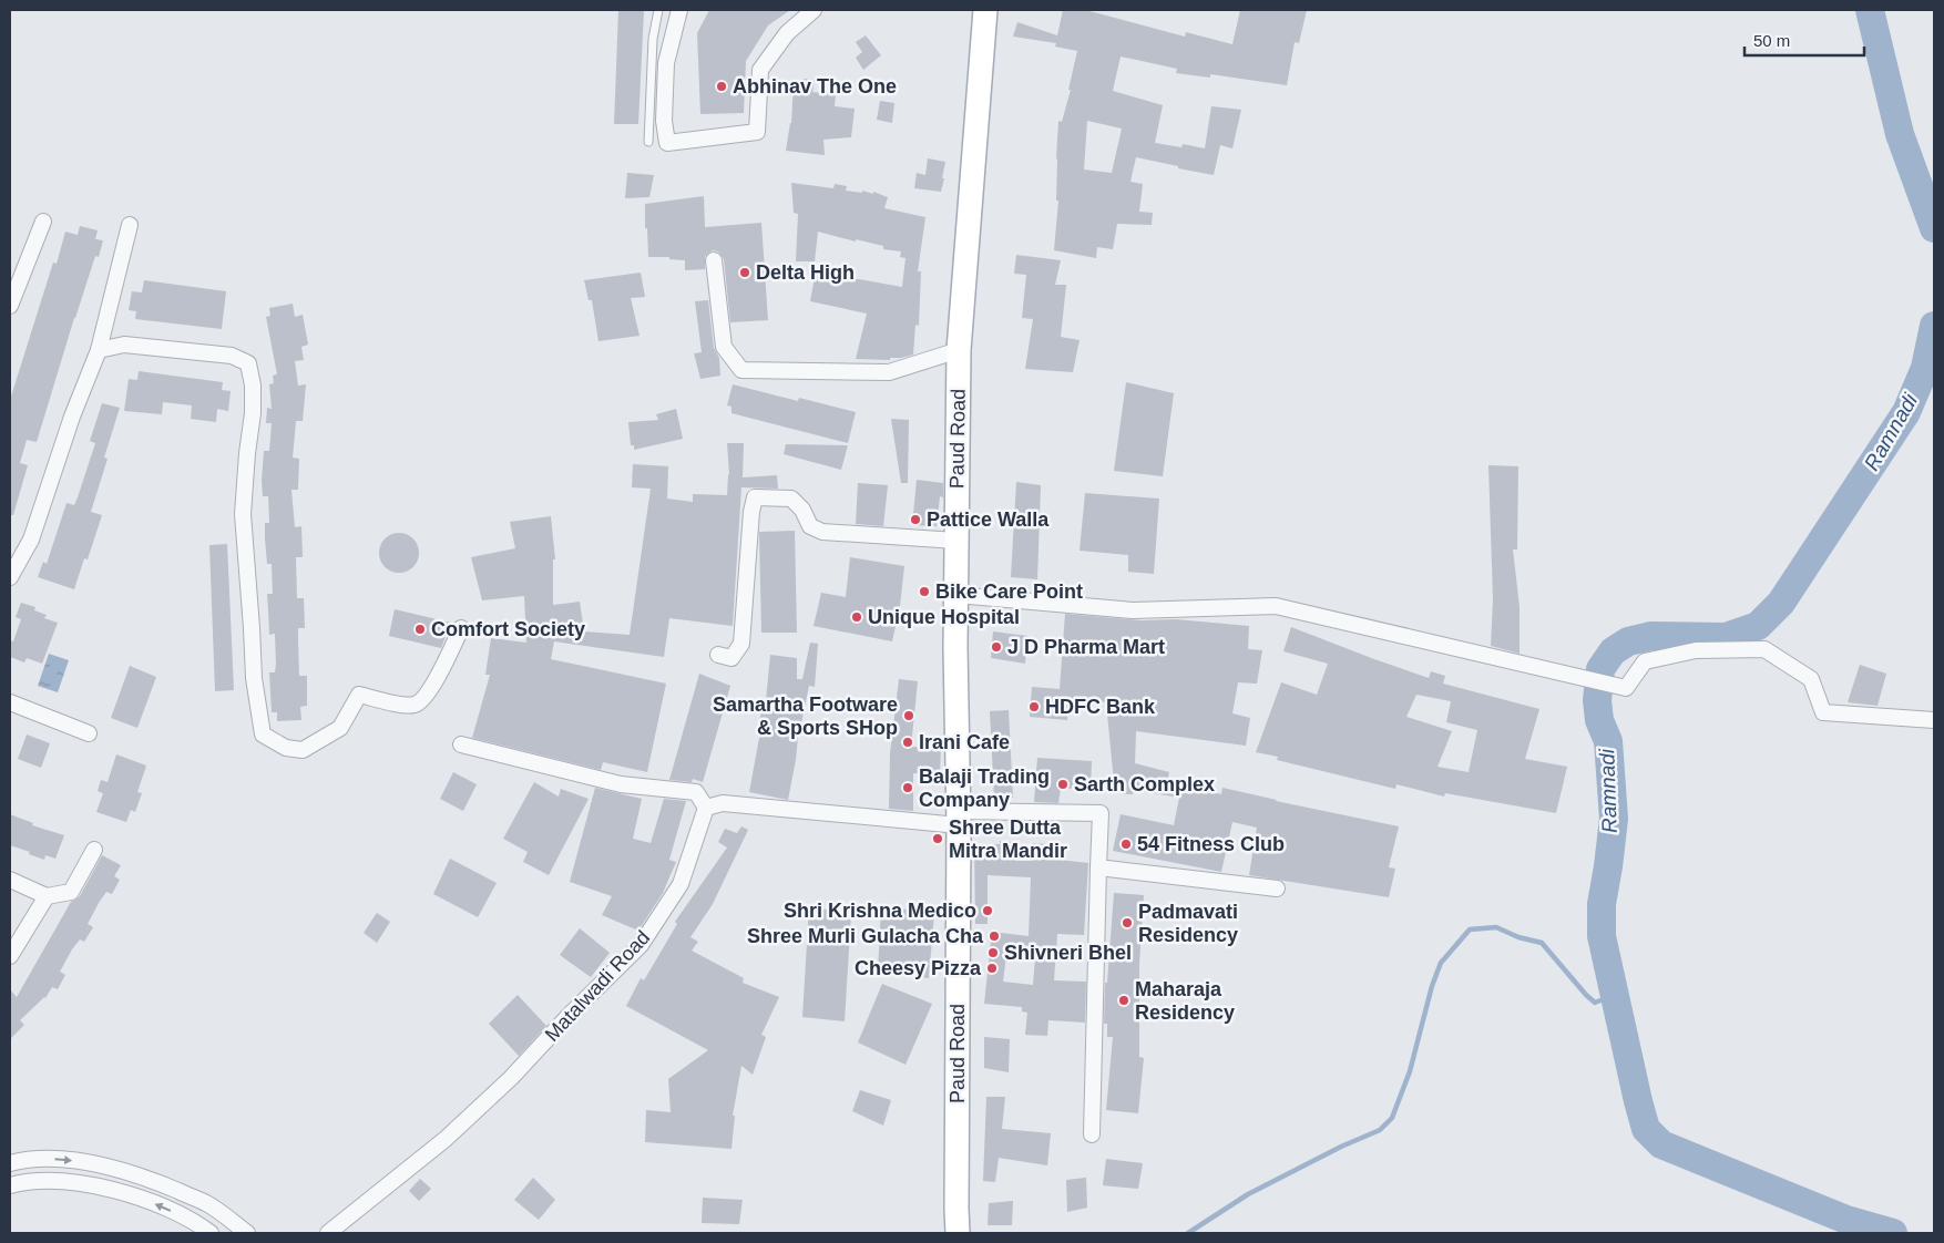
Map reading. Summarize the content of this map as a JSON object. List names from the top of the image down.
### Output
{
  "streets": {
    "main road": ["Paud Road"],
    "street": ["Matalwadi Road"]
  },
  "water": ["Ramnadi"],
  "places": [
    "Abhinav The One",
    "Delta High",
    "Pattice Walla",
    "Bike Care Point",
    "Unique Hospital",
    "Comfort Society",
    "J D Pharma Mart",
    "HDFC Bank",
    "Samartha Footware & Sports SHop",
    "Irani Cafe",
    "Sarth Complex",
    "Balaji Trading Company",
    "Shree Dutta Mitra Mandir",
    "54 Fitness Club",
    "Shri Krishna Medico",
    "Padmavati Residency",
    "Shree Murli Gulacha Cha",
    "Shivneri Bhel",
    "Cheesy Pizza",
    "Maharaja Residency"
  ],
  "scale_bar": "50 m"
}
